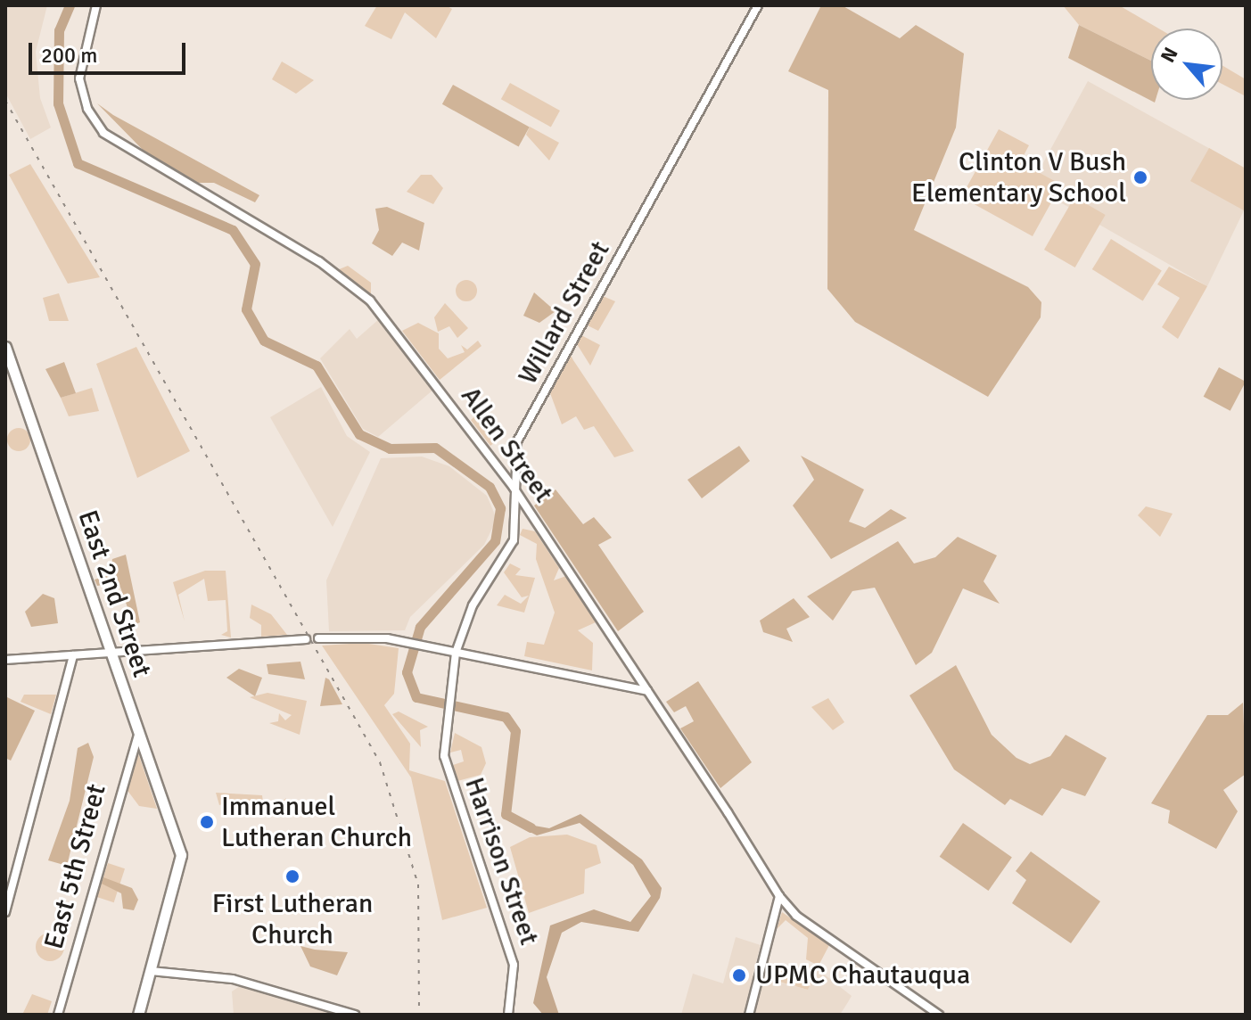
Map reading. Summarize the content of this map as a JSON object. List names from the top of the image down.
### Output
{
  "streets": {
    "main road": ["East 2nd Street"],
    "street": [
      "Willard Street",
      "Allen Street",
      "Harrison Street",
      "East 5th Street"
    ]
  },
  "crossings": [
    ["Willard Street", "Allen Street"],
    ["Willard Street", "Harrison Street"],
    ["East 2nd Street", "East 5th Street"]
  ],
  "places": [
    "Clinton V Bush Elementary School",
    "Immanuel Lutheran Church",
    "First Lutheran Church",
    "UPMC Chautauqua"
  ],
  "scale_bar": "200 m",
  "north": "top left"
}
